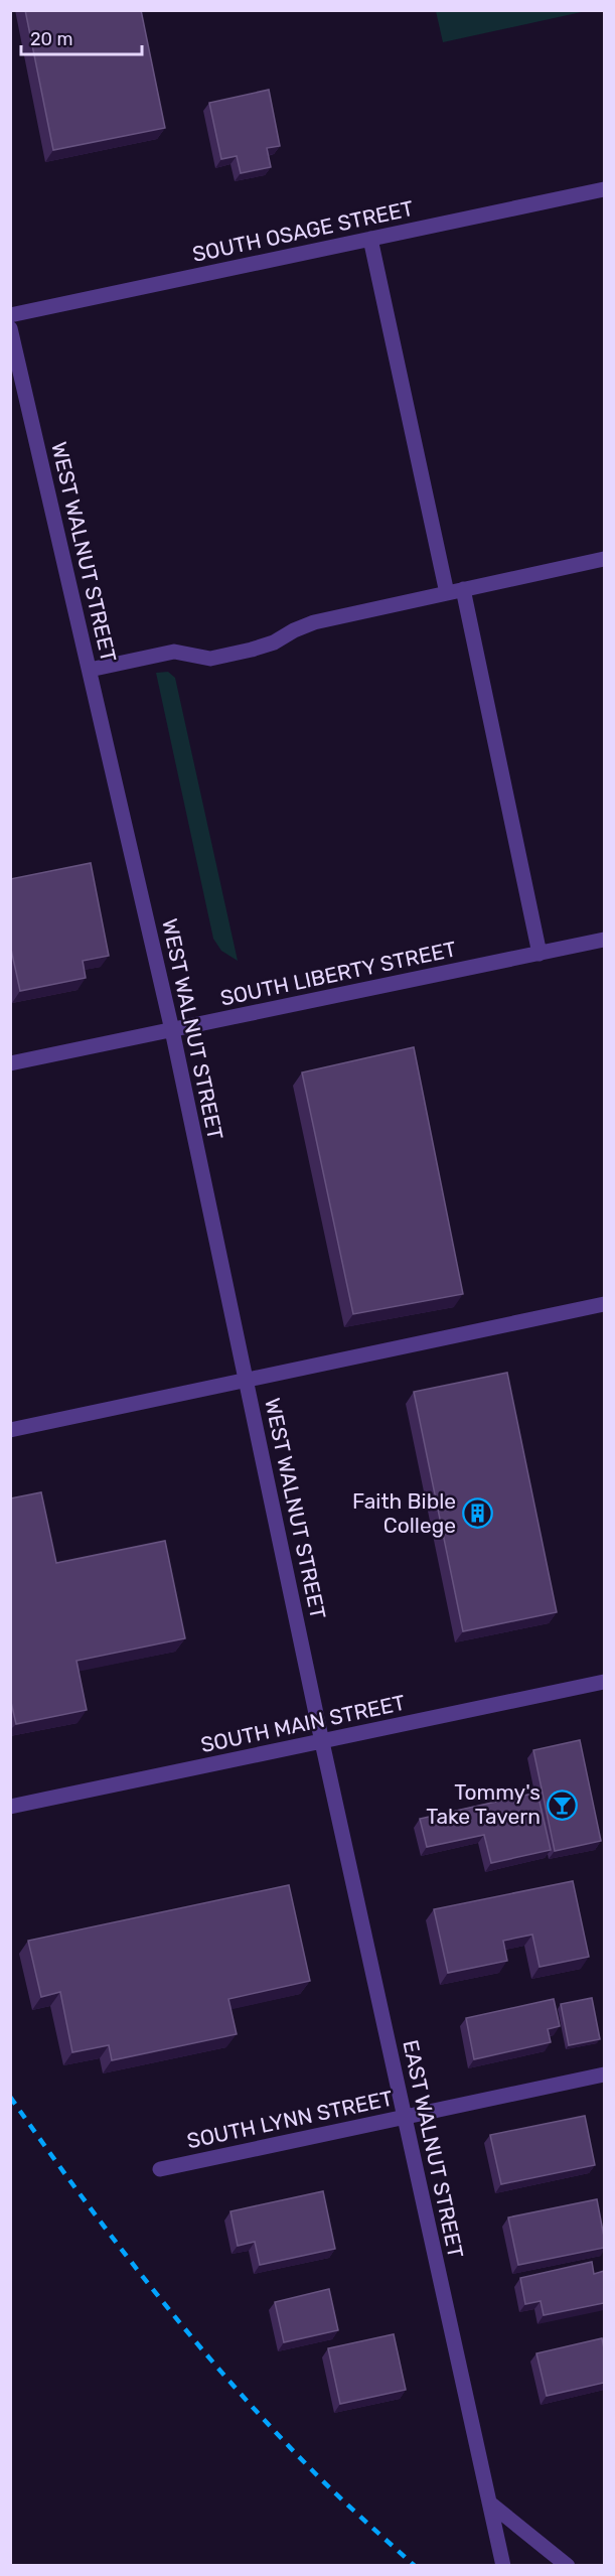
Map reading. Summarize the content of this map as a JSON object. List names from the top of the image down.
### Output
{
  "streets": {
    "street": [
      "SOUTH OSAGE STREET",
      "WEST WALNUT STREET",
      "SOUTH LIBERTY STREET",
      "SOUTH MAIN STREET",
      "SOUTH LYNN STREET",
      "EAST WALNUT STREET"
    ]
  },
  "crossings": [
    ["WEST WALNUT STREET", "SOUTH LIBERTY STREET"],
    ["WEST WALNUT STREET", "SOUTH MAIN STREET"],
    ["WEST WALNUT STREET", "EAST WALNUT STREET"],
    ["SOUTH MAIN STREET", "EAST WALNUT STREET"],
    ["SOUTH LYNN STREET", "EAST WALNUT STREET"]
  ],
  "places": {
    "building": ["Faith Bible College"],
    "bar": ["Tommy's Take Tavern"]
  },
  "scale_bar": "20 m"
}
